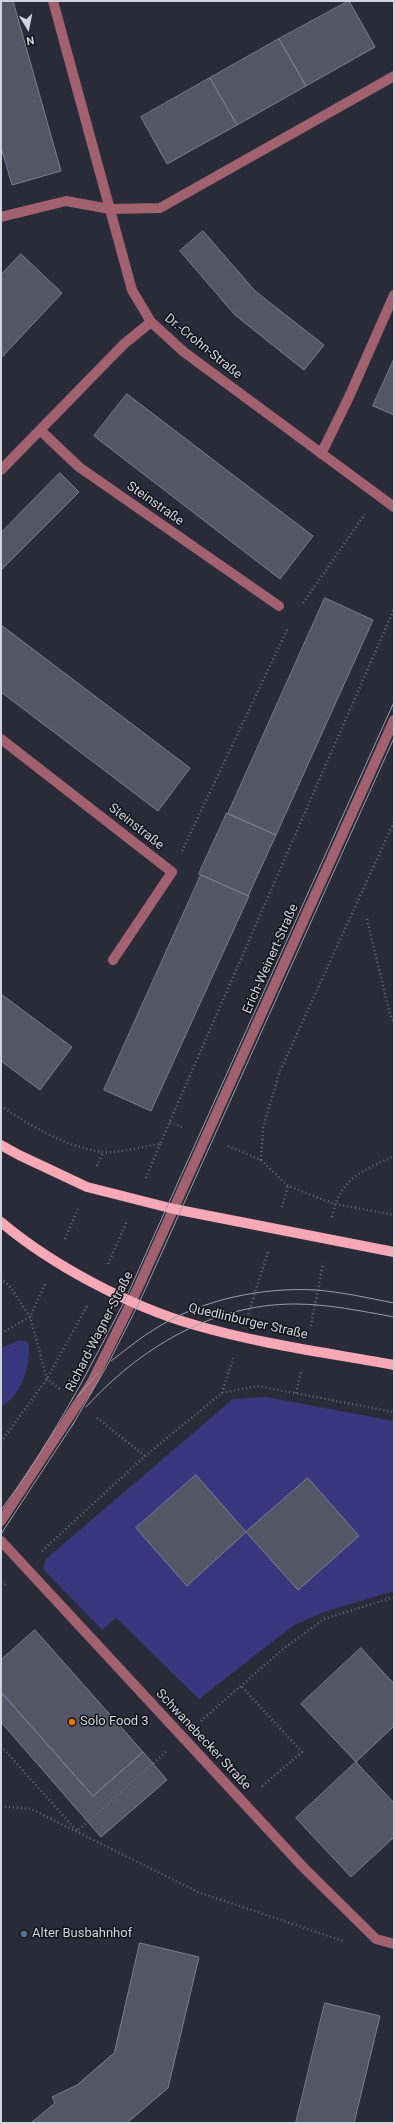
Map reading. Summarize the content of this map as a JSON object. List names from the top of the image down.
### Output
{
  "streets": {
    "main road": ["Quedlinburger Straße"],
    "street": [
      "Dr.-Crohn-Straße",
      "Steinstraße",
      "Erich-Weinert-Straße",
      "Richard-Wagner-Straße",
      "Schwanebecker Straße"
    ]
  },
  "crossings": [
    ["Erich-Weinert-Straße", "Richard-Wagner-Straße"],
    ["Quedlinburger Straße", "Richard-Wagner-Straße"]
  ],
  "places": ["Solo Food 3", "Alter Busbahnhof"],
  "north": "bottom"
}
